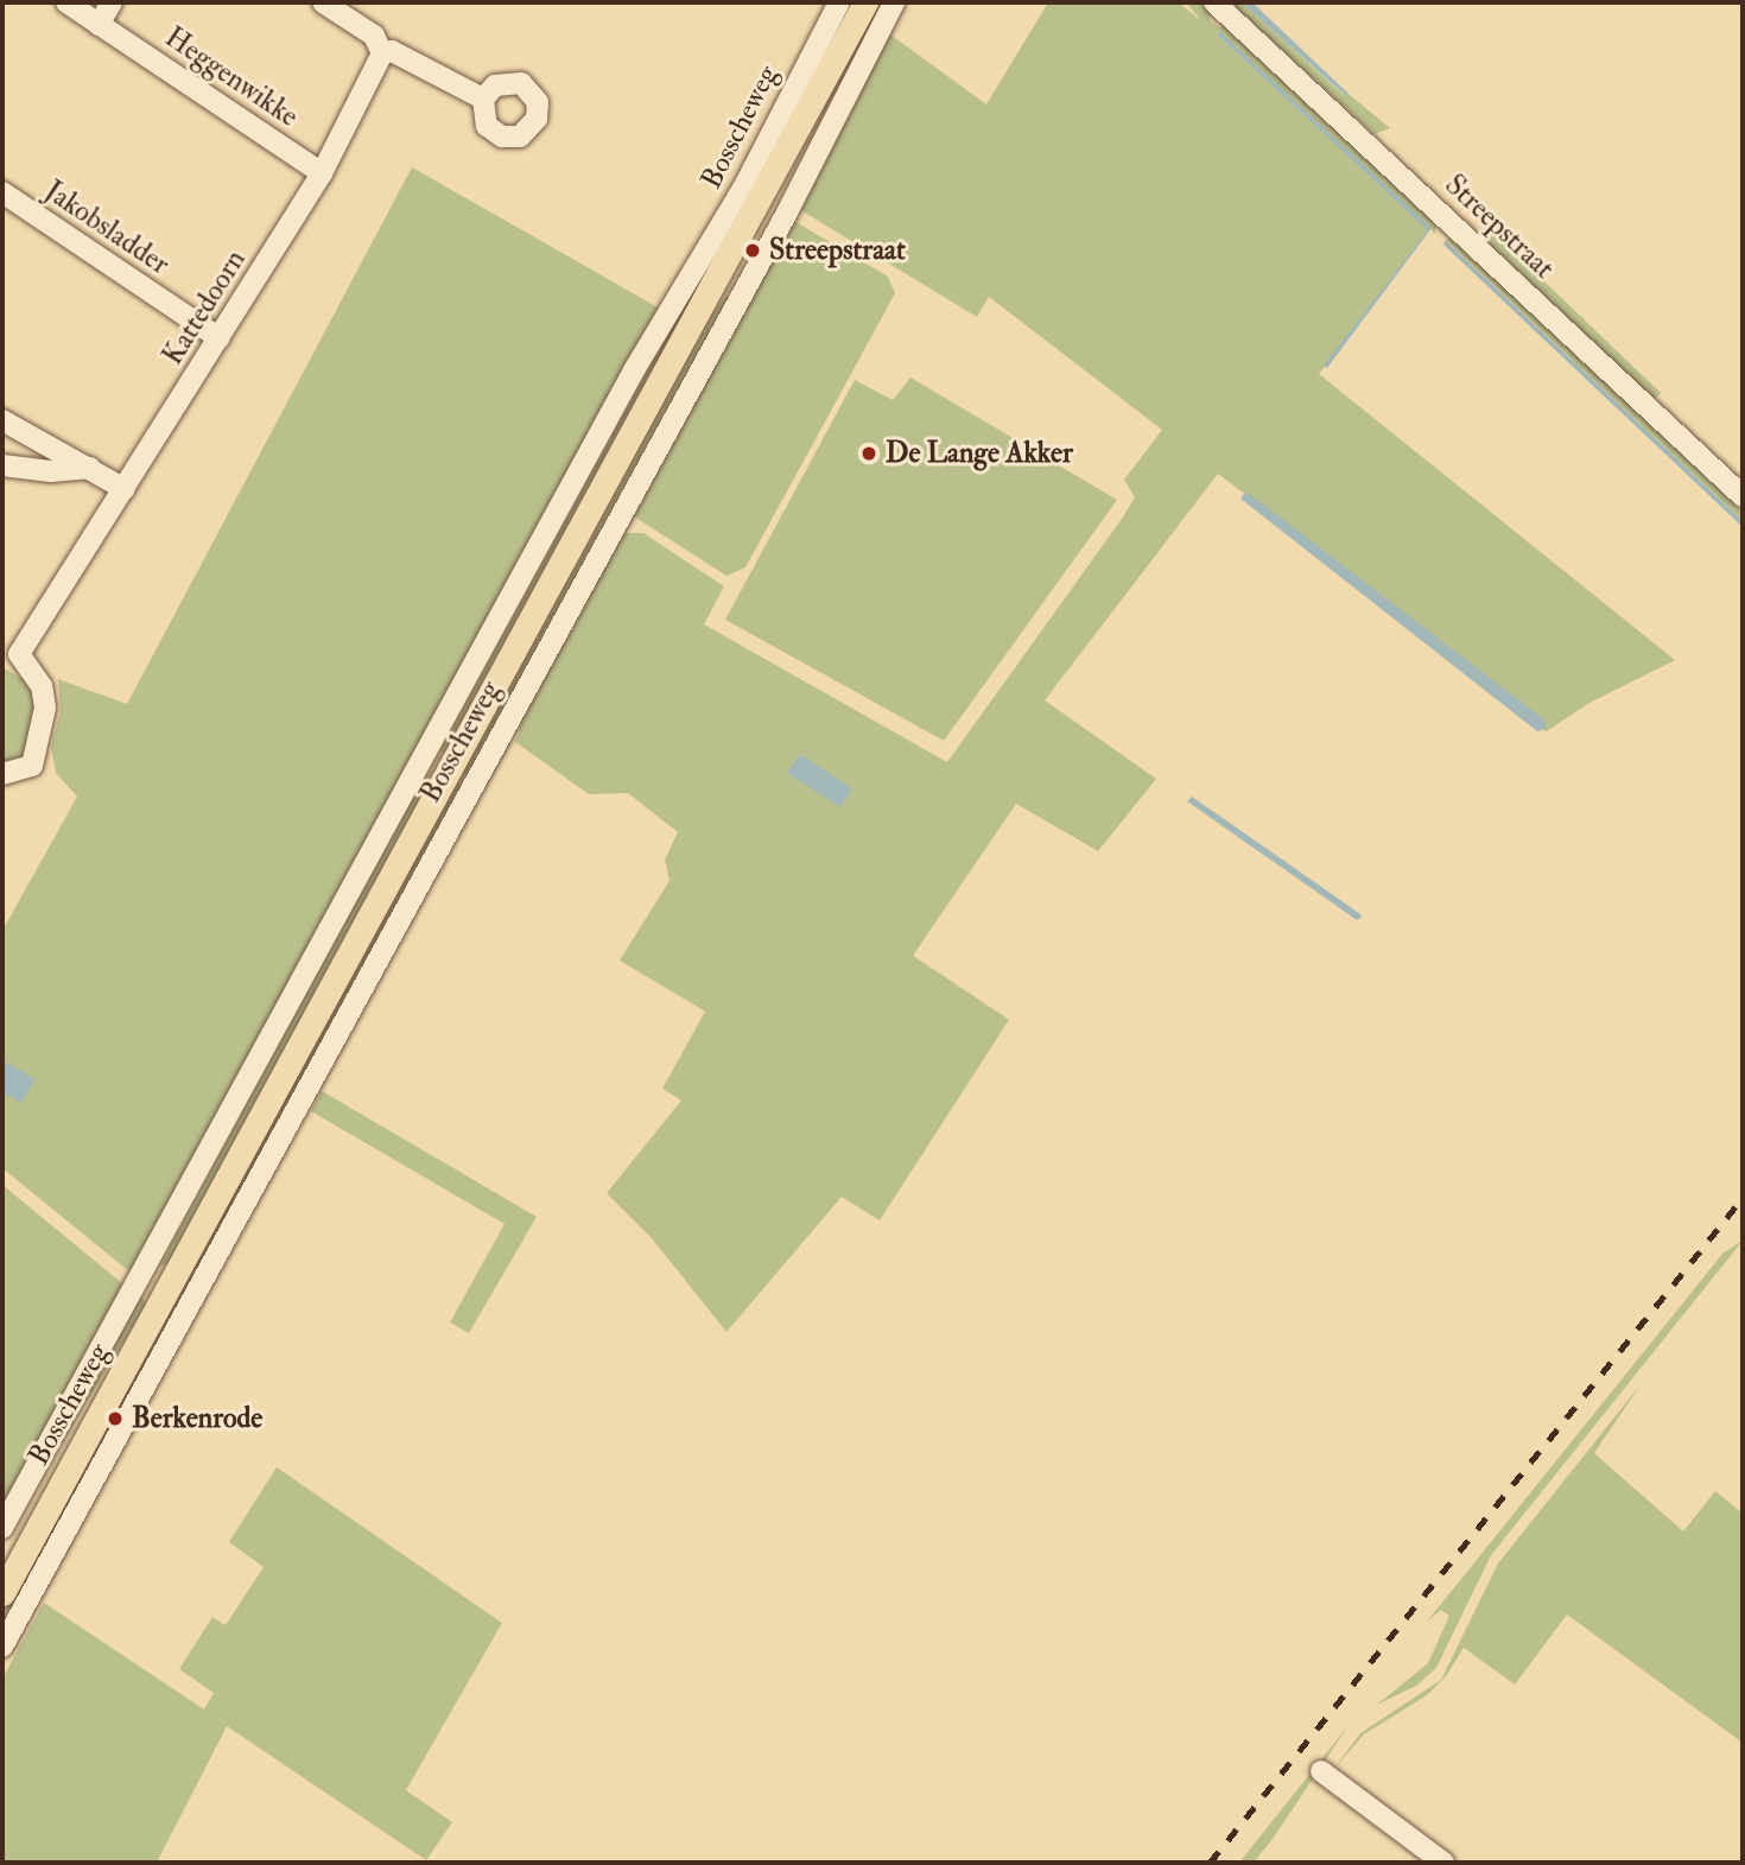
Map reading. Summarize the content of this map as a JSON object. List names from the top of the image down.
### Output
{
  "streets": {
    "main road": ["Bosscheweg"],
    "street": [
      "Heggenwikke",
      "Streepstraat",
      "Jakobsladder",
      "Kattedoorn"
    ]
  },
  "crossings": [
    ["Heggenwikke", "Kattedoorn"],
    ["Jakobsladder", "Kattedoorn"]
  ],
  "places": ["Streepstraat", "De Lange Akker", "Berkenrode"]
}
